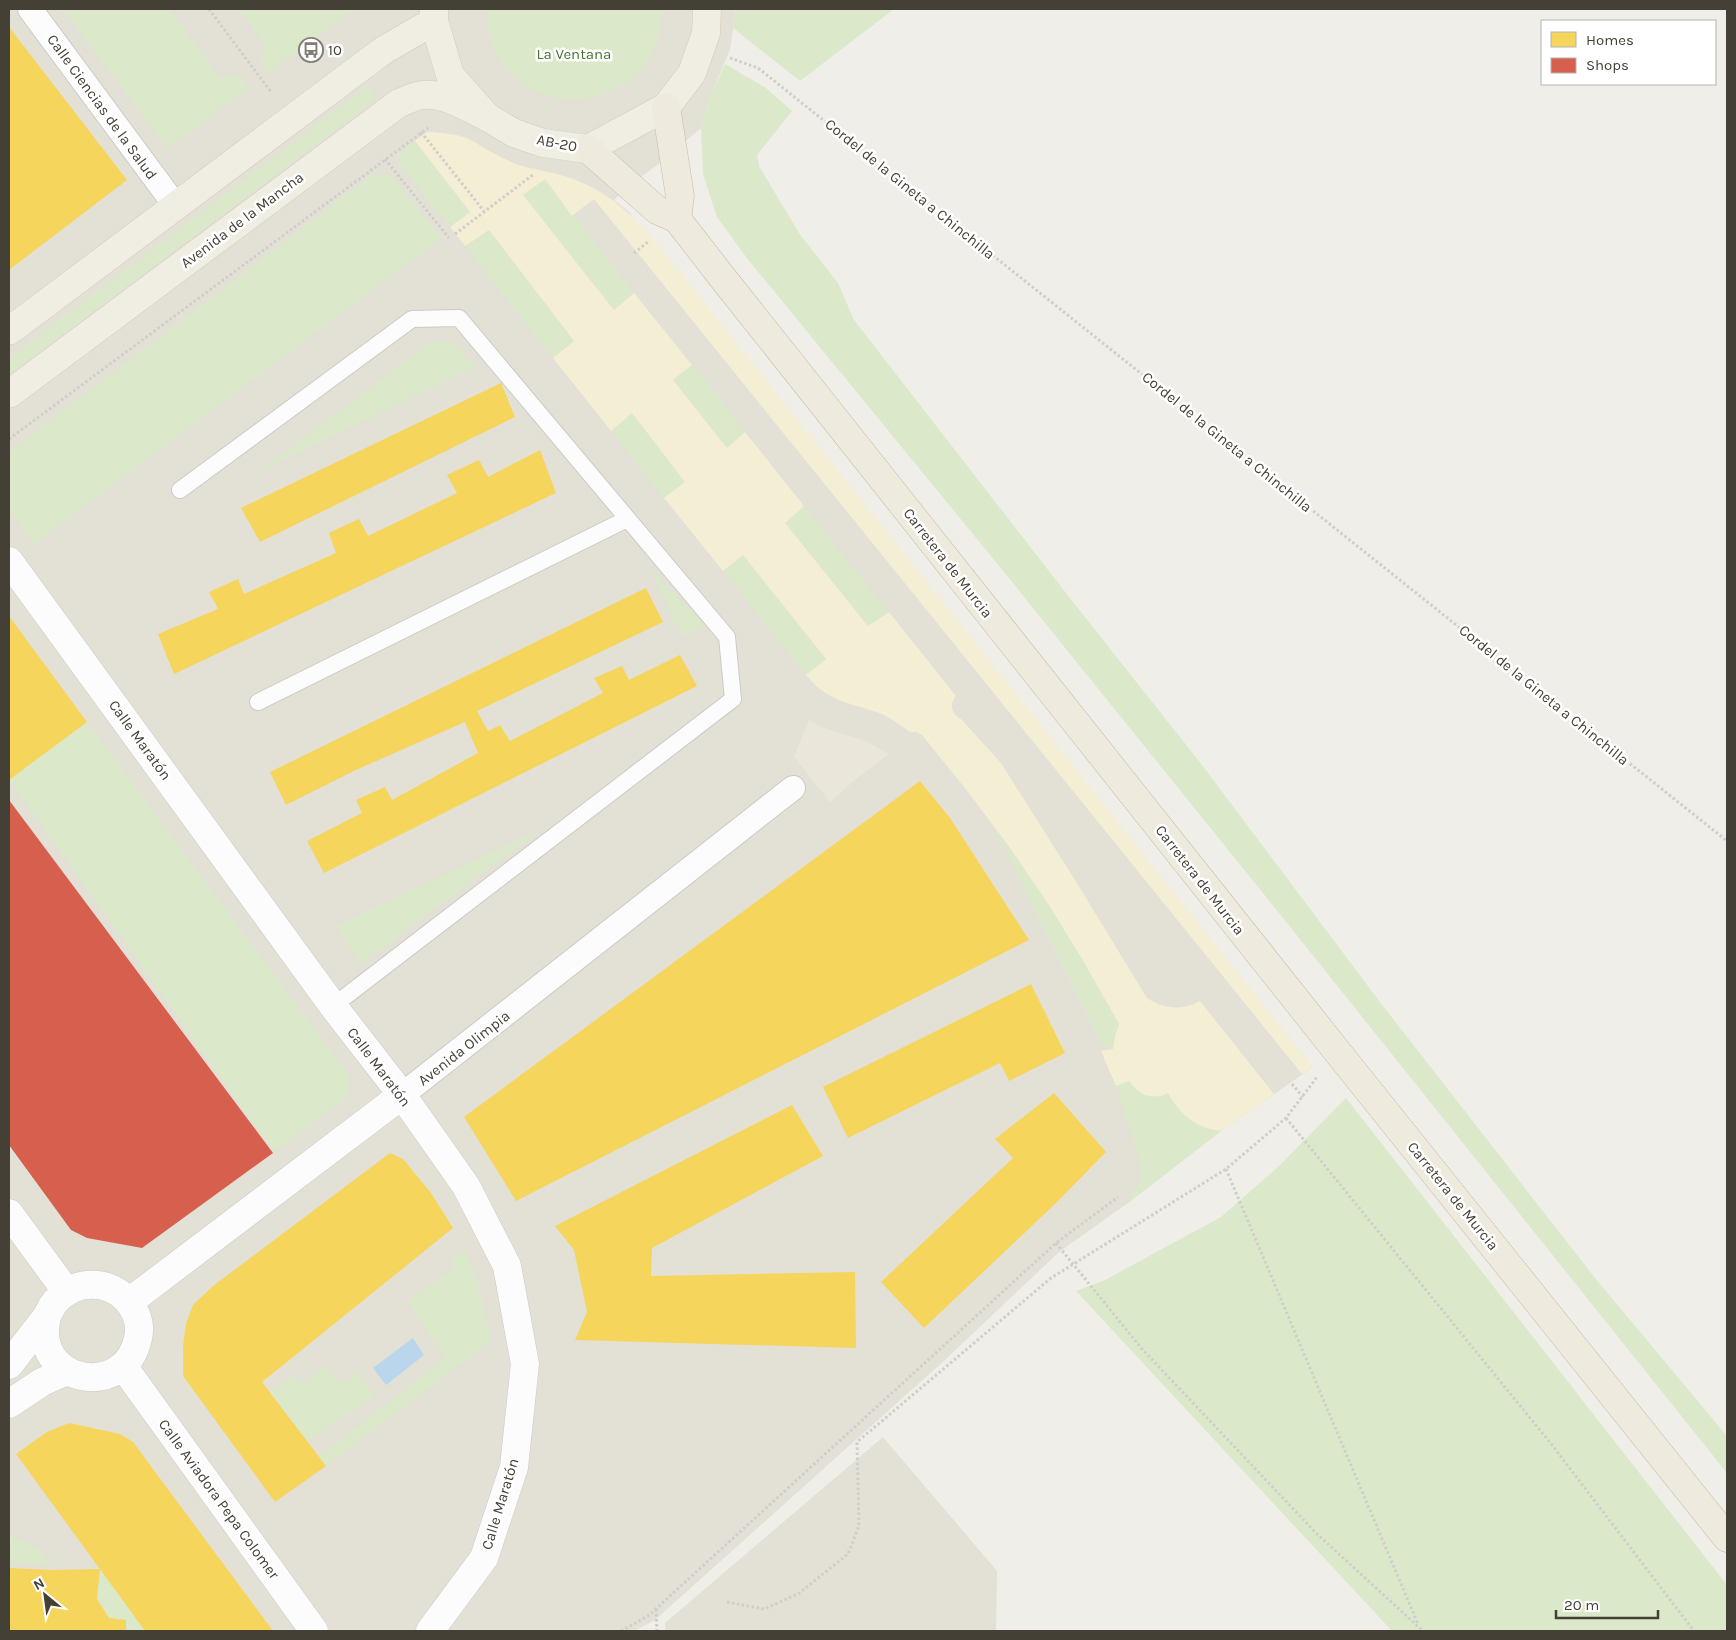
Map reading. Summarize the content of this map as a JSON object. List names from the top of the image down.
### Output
{
  "streets": {
    "highway": ["Carretera de Murcia"],
    "main road": ["AB-20", "Avenida de la Mancha"],
    "street": [
      "Calle Ciencias de la Salud",
      "Calle Maratón",
      "Avenida Olimpia",
      "Calle Aviadora Pepa Colomer"
    ],
    "path": ["Cordel de la Gineta a Chinchilla"]
  },
  "crossings": [
    ["AB-20", "Avenida de la Mancha"],
    ["Calle Maratón", "Avenida Olimpia"],
    ["Avenida Olimpia", "Calle Aviadora Pepa Colomer"]
  ],
  "parks": ["La Ventana"],
  "places": {
    "bus stop": ["10"]
  },
  "legend": ["Homes", "Shops"],
  "scale_bar": "20 m",
  "north": "top left"
}
